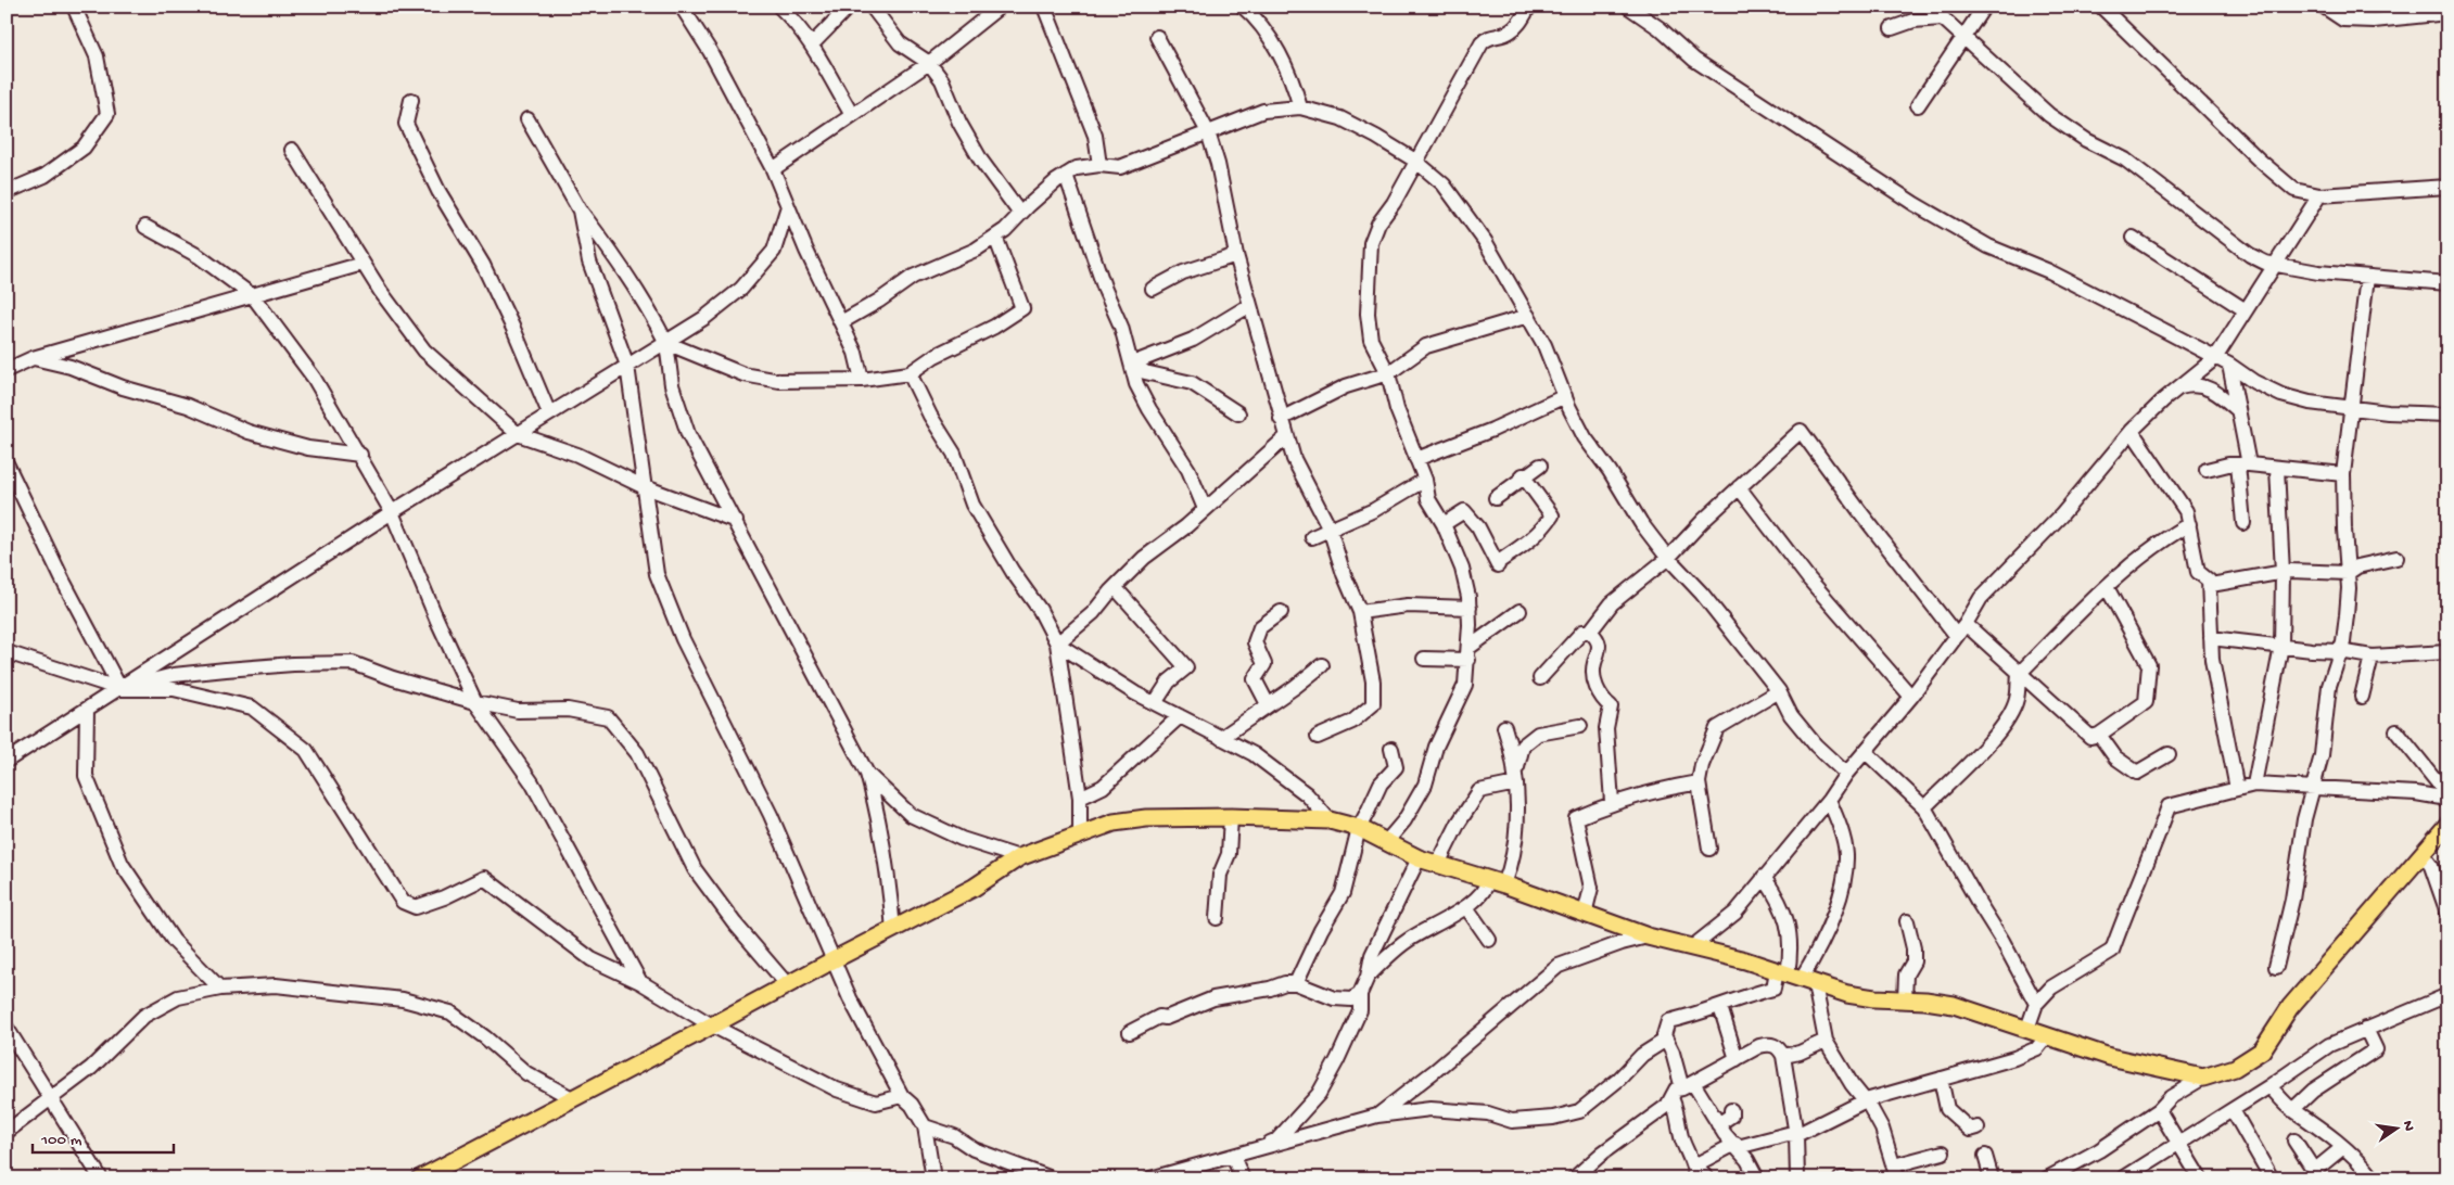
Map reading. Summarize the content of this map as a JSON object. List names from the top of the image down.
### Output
{
  "scale_bar": "100 m",
  "north": "right"
}
